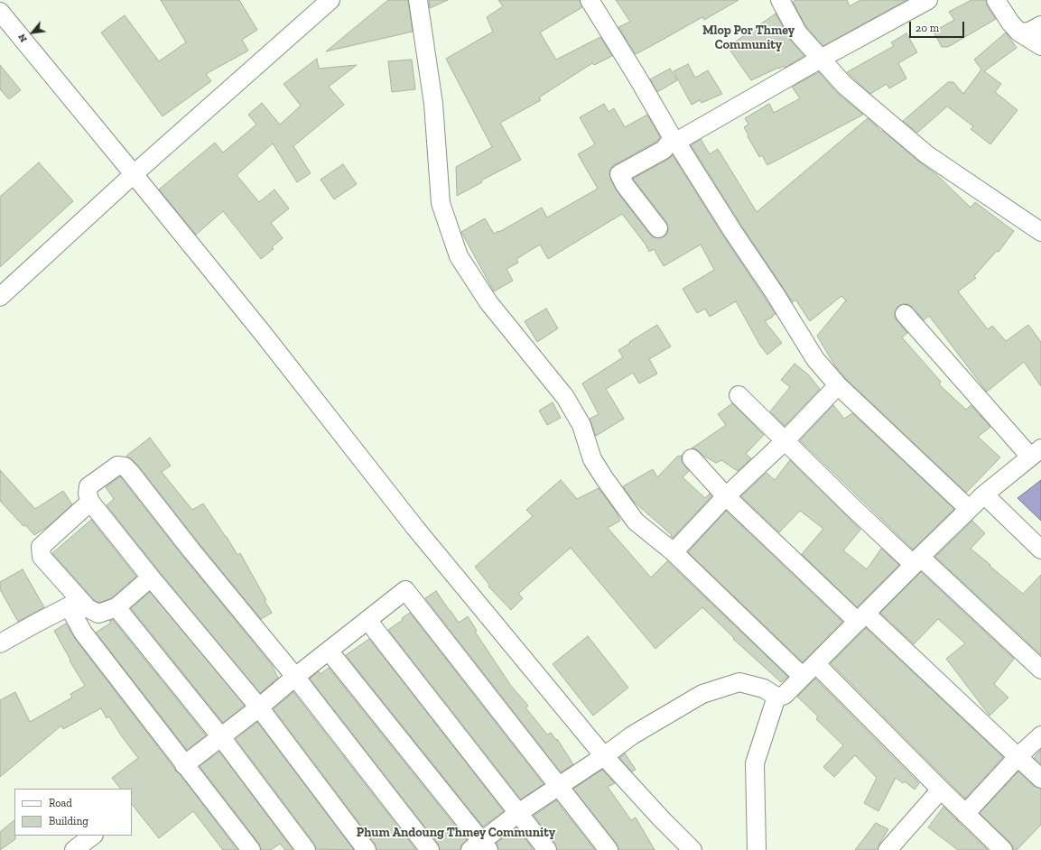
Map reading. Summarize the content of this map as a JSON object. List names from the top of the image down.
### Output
{
  "districts": ["Mlop Por Thmey Community", "Phum Andoung Thmey Community"],
  "legend": ["Road", "Building"],
  "scale_bar": "20 m",
  "north": "bottom left"
}
